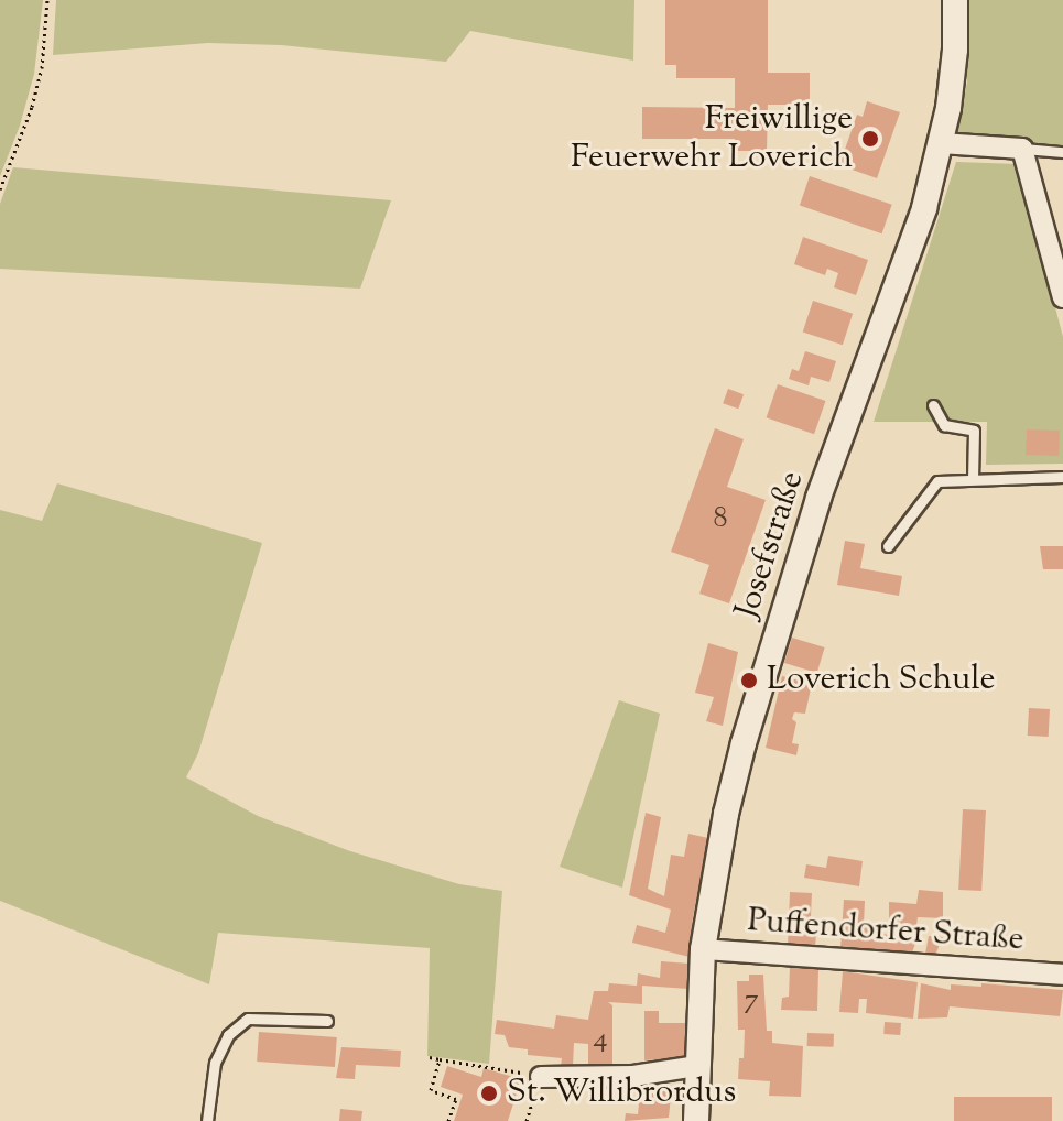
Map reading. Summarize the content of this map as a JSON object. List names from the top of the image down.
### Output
{
  "streets": {
    "street": ["Josefstraße", "Puffendorfer Straße"]
  },
  "crossings": [
    ["Josefstraße", "Puffendorfer Straße"]
  ],
  "places": ["Freiwillige Feuerwehr Loverich", "Loverich Schule", "St. Willibrordus"],
  "house_numbers": ["8", "7", "4"]
}
